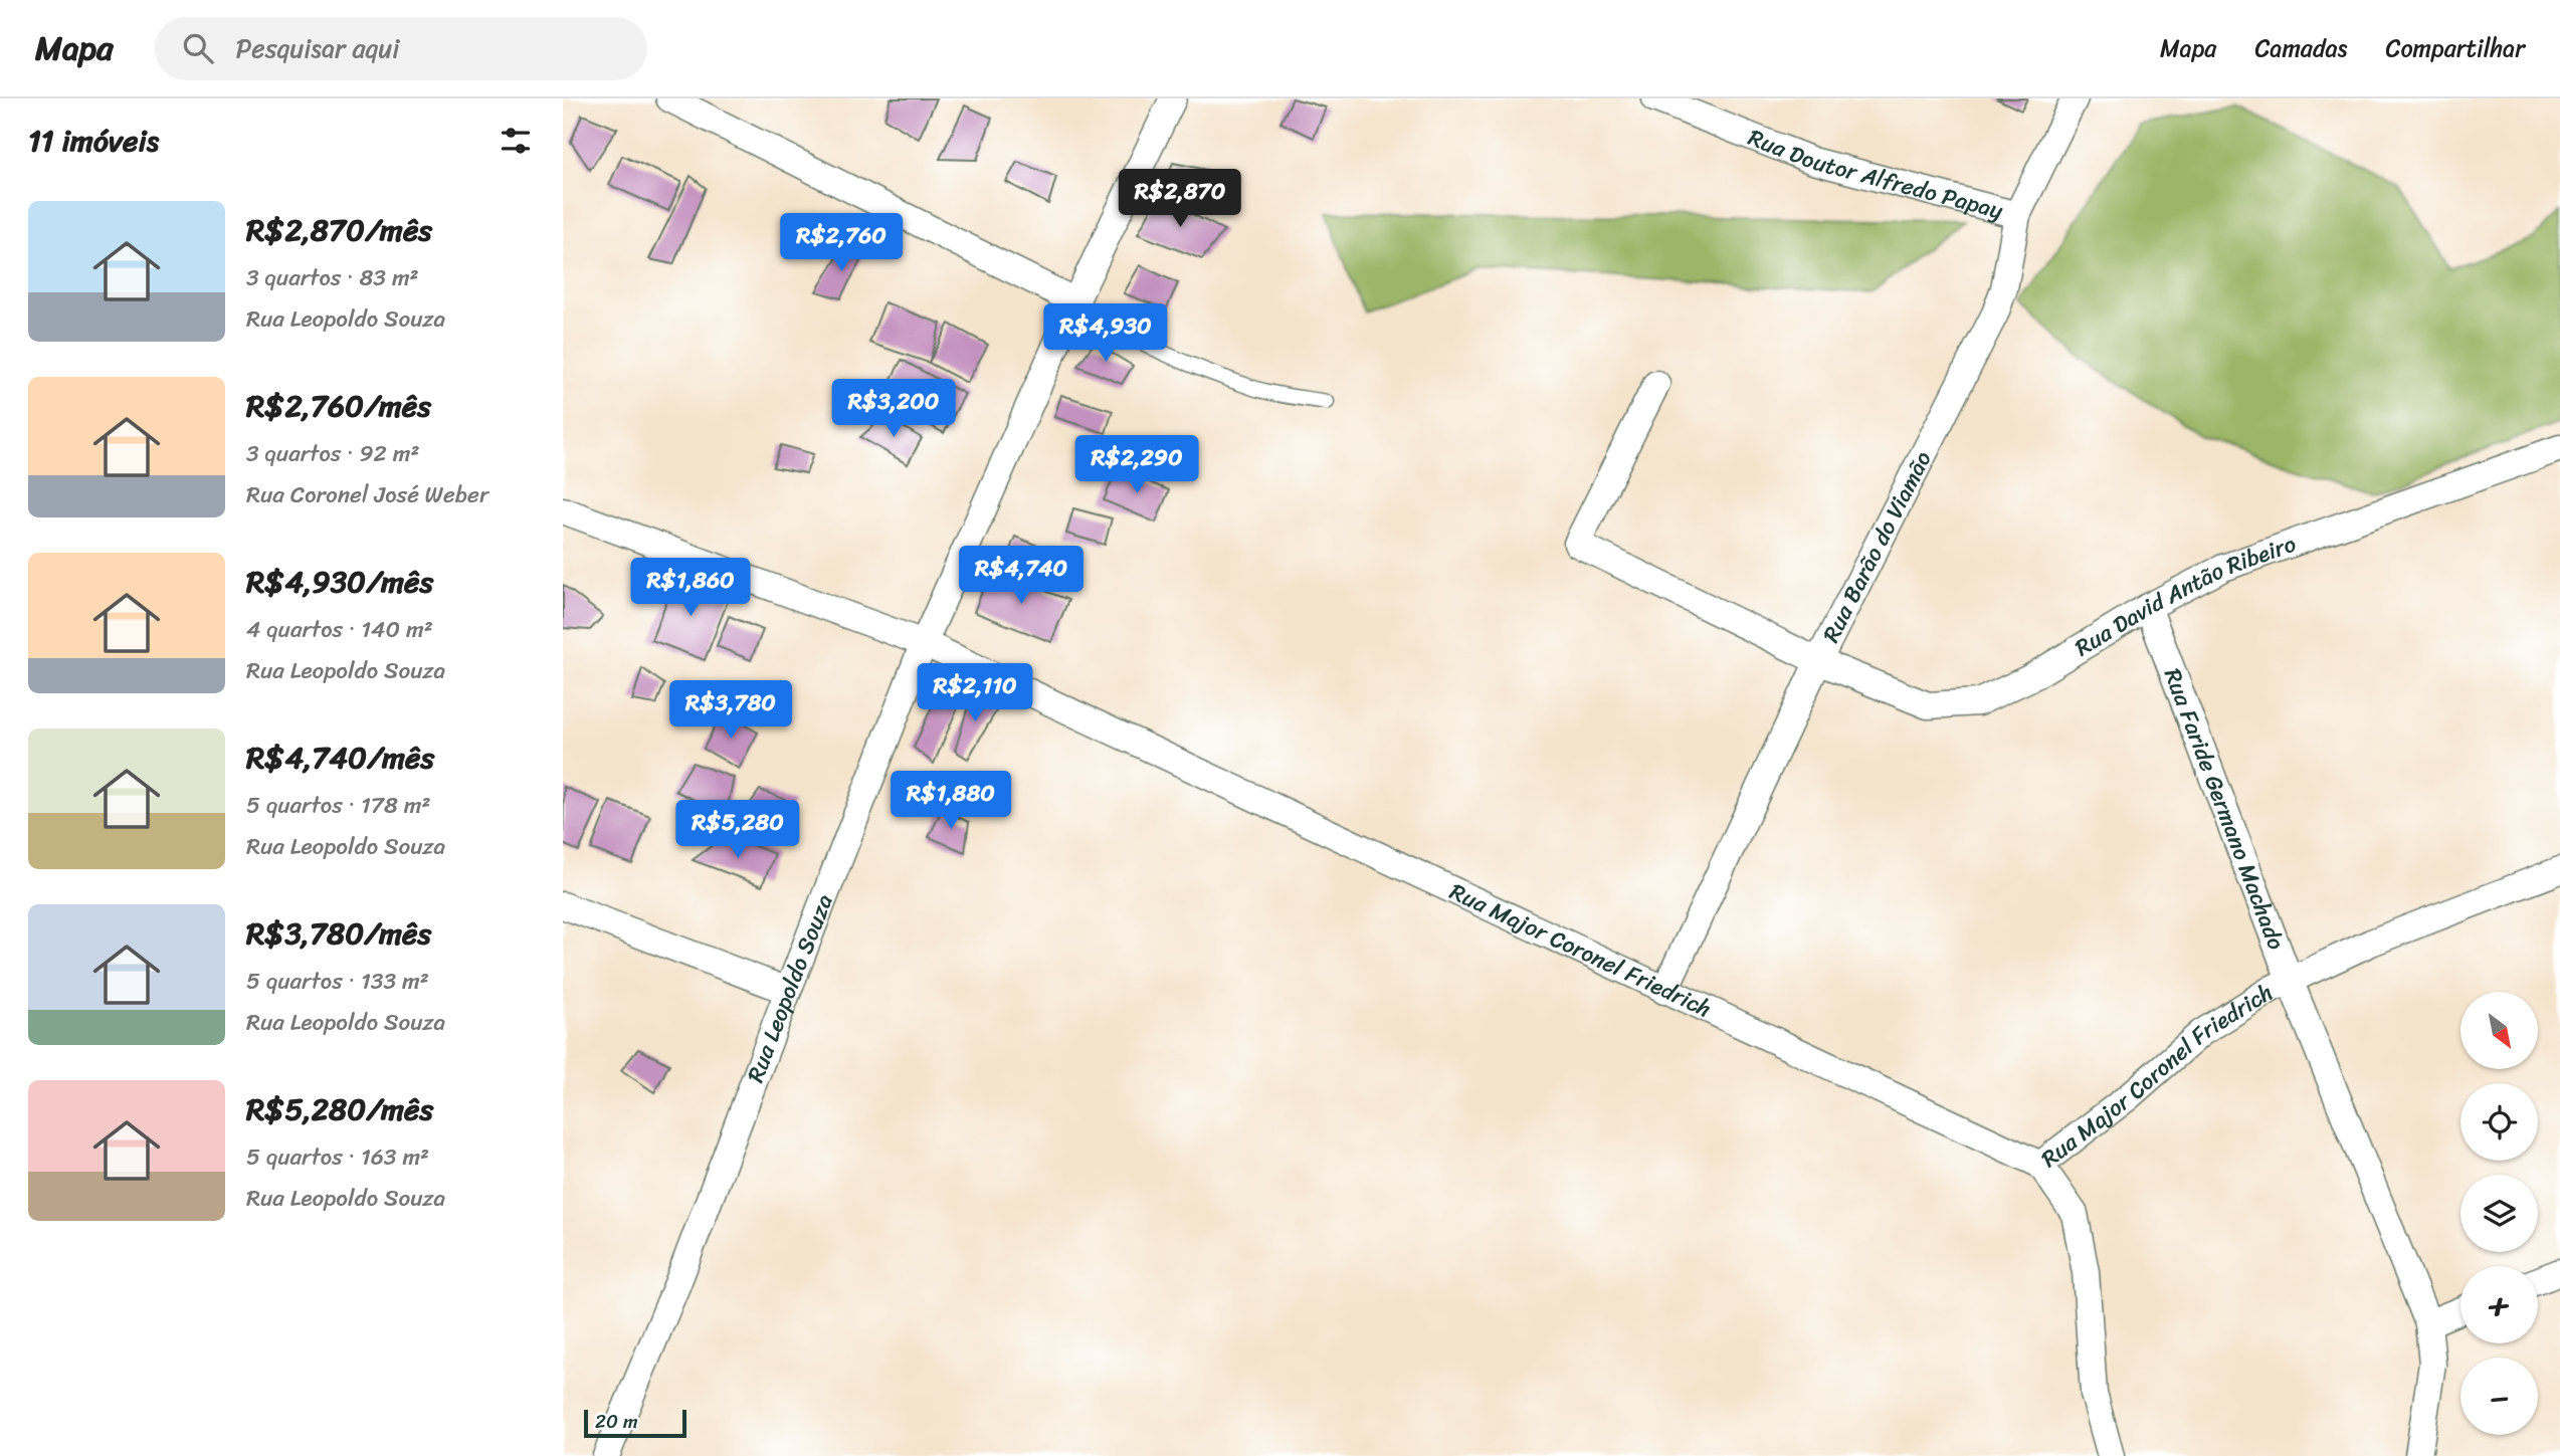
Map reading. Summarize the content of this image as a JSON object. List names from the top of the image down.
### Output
{
  "streets": {
    "street": [
      "Rua Doutor Alfredo Papay",
      "Rua Barão do Viamão",
      "Rua David Antão Ribeiro",
      "Rua Faride Germano Machado",
      "Rua Major Coronel Friedrich",
      "Rua Leopoldo Souza"
    ]
  },
  "crossings": [
    ["Rua Doutor Alfredo Papay", "Rua Barão do Viamão"],
    ["Rua Barão do Viamão", "Rua David Antão Ribeiro"],
    ["Rua Barão do Viamão", "Rua Major Coronel Friedrich"],
    ["Rua David Antão Ribeiro", "Rua Faride Germano Machado"],
    ["Rua Faride Germano Machado", "Rua Major Coronel Friedrich"],
    ["Rua Major Coronel Friedrich", "Rua Leopoldo Souza"]
  ],
  "scale_bar": "20 m",
  "north": "bottom right",
  "page": {
    "header": "Mapa",
    "search": "Pesquisar aqui",
    "nav": ["Mapa", "Camadas", "Compartilhar"],
    "heading": "11 imóveis",
    "price": [
      "R$2,870",
      "R$2,760",
      "R$4,930",
      "R$3,200",
      "R$2,290",
      "R$4,740",
      "R$1,860",
      "R$2,110",
      "R$3,780",
      "R$1,880",
      "R$5,280"
    ],
    "list": [
      {
        "name": "R$2,870/mês",
        "note": "3 quartos · 83 m² · Rua Leopoldo Souza"
      },
      {
        "name": "R$2,760/mês",
        "note": "3 quartos · 92 m² · Rua Coronel José Weber"
      },
      {
        "name": "R$4,930/mês",
        "note": "4 quartos · 140 m² · Rua Leopoldo Souza"
      },
      {
        "name": "R$4,740/mês",
        "note": "5 quartos · 178 m² · Rua Leopoldo Souza"
      },
      {
        "name": "R$3,780/mês",
        "note": "5 quartos · 133 m² · Rua Leopoldo Souza"
      },
      {
        "name": "R$5,280/mês",
        "note": "5 quartos · 163 m² · Rua Leopoldo Souza"
      }
    ],
    "map_buttons": ["+", "−"],
    "scale": "20 m"
  }
}
